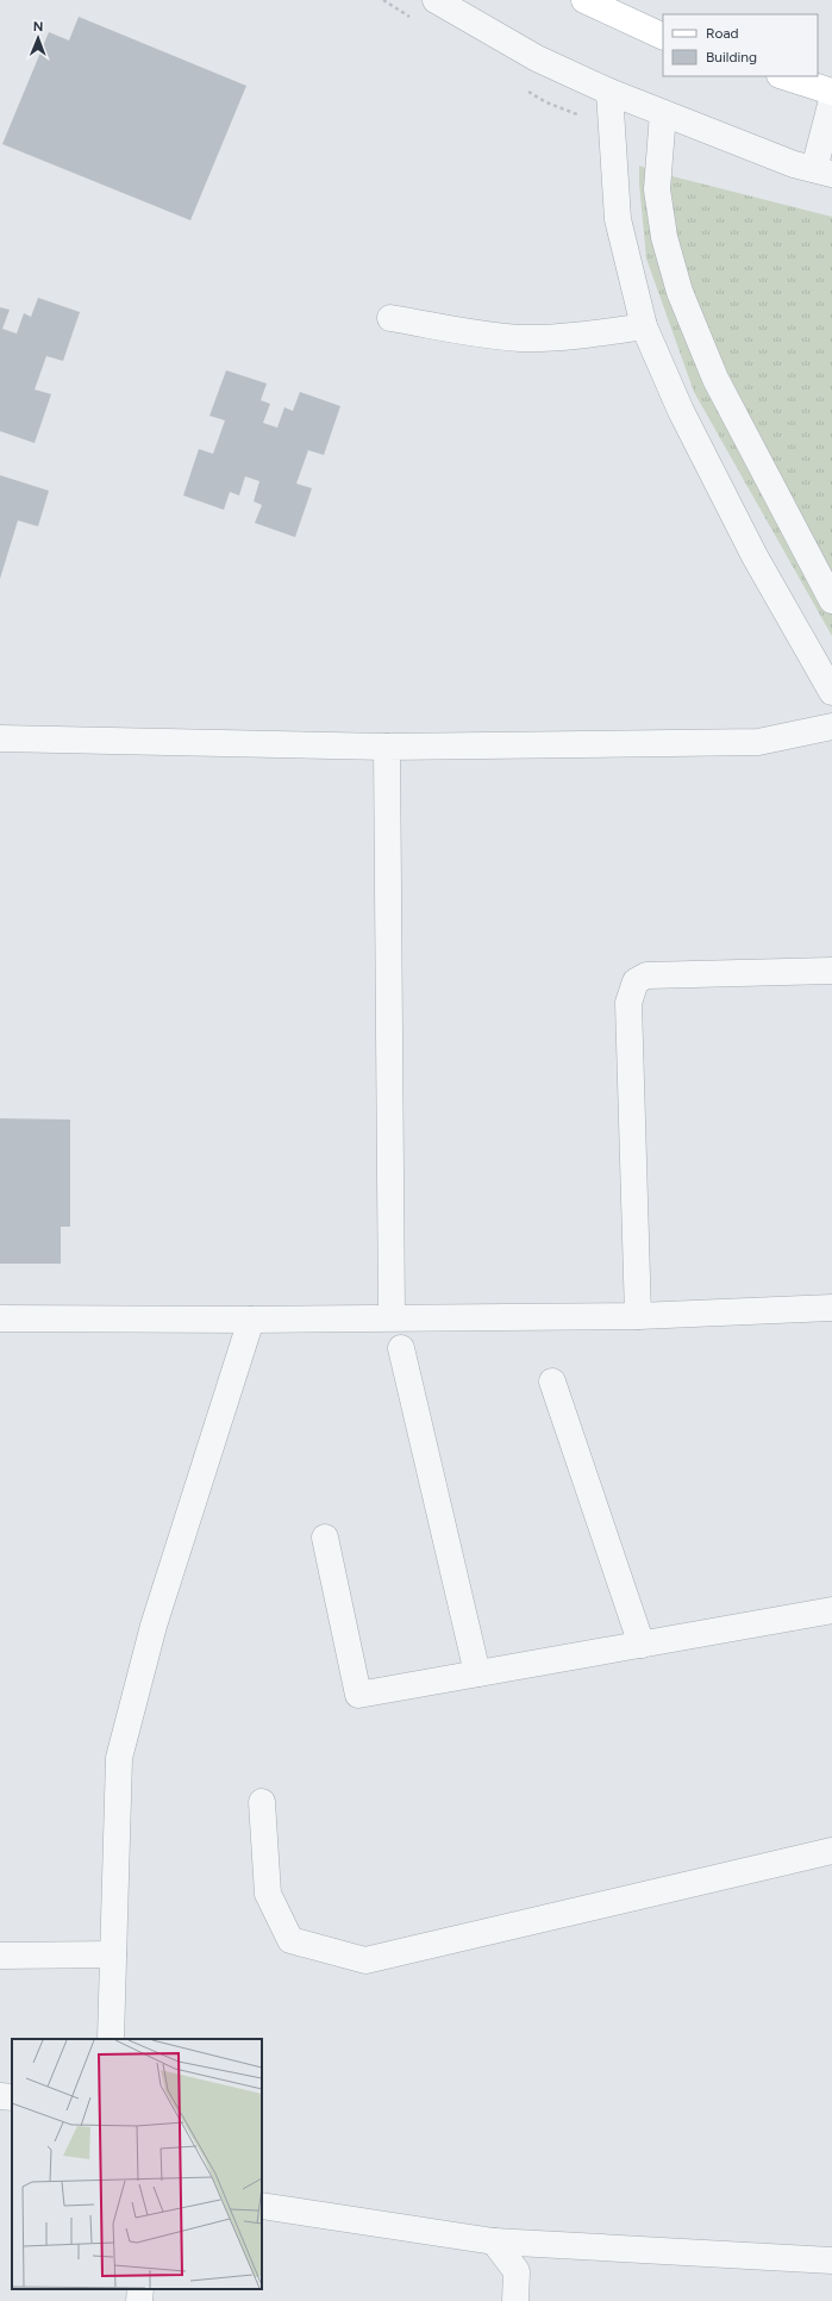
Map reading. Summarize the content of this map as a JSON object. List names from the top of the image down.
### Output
{
  "legend": ["Road", "Building"],
  "north": "top"
}
